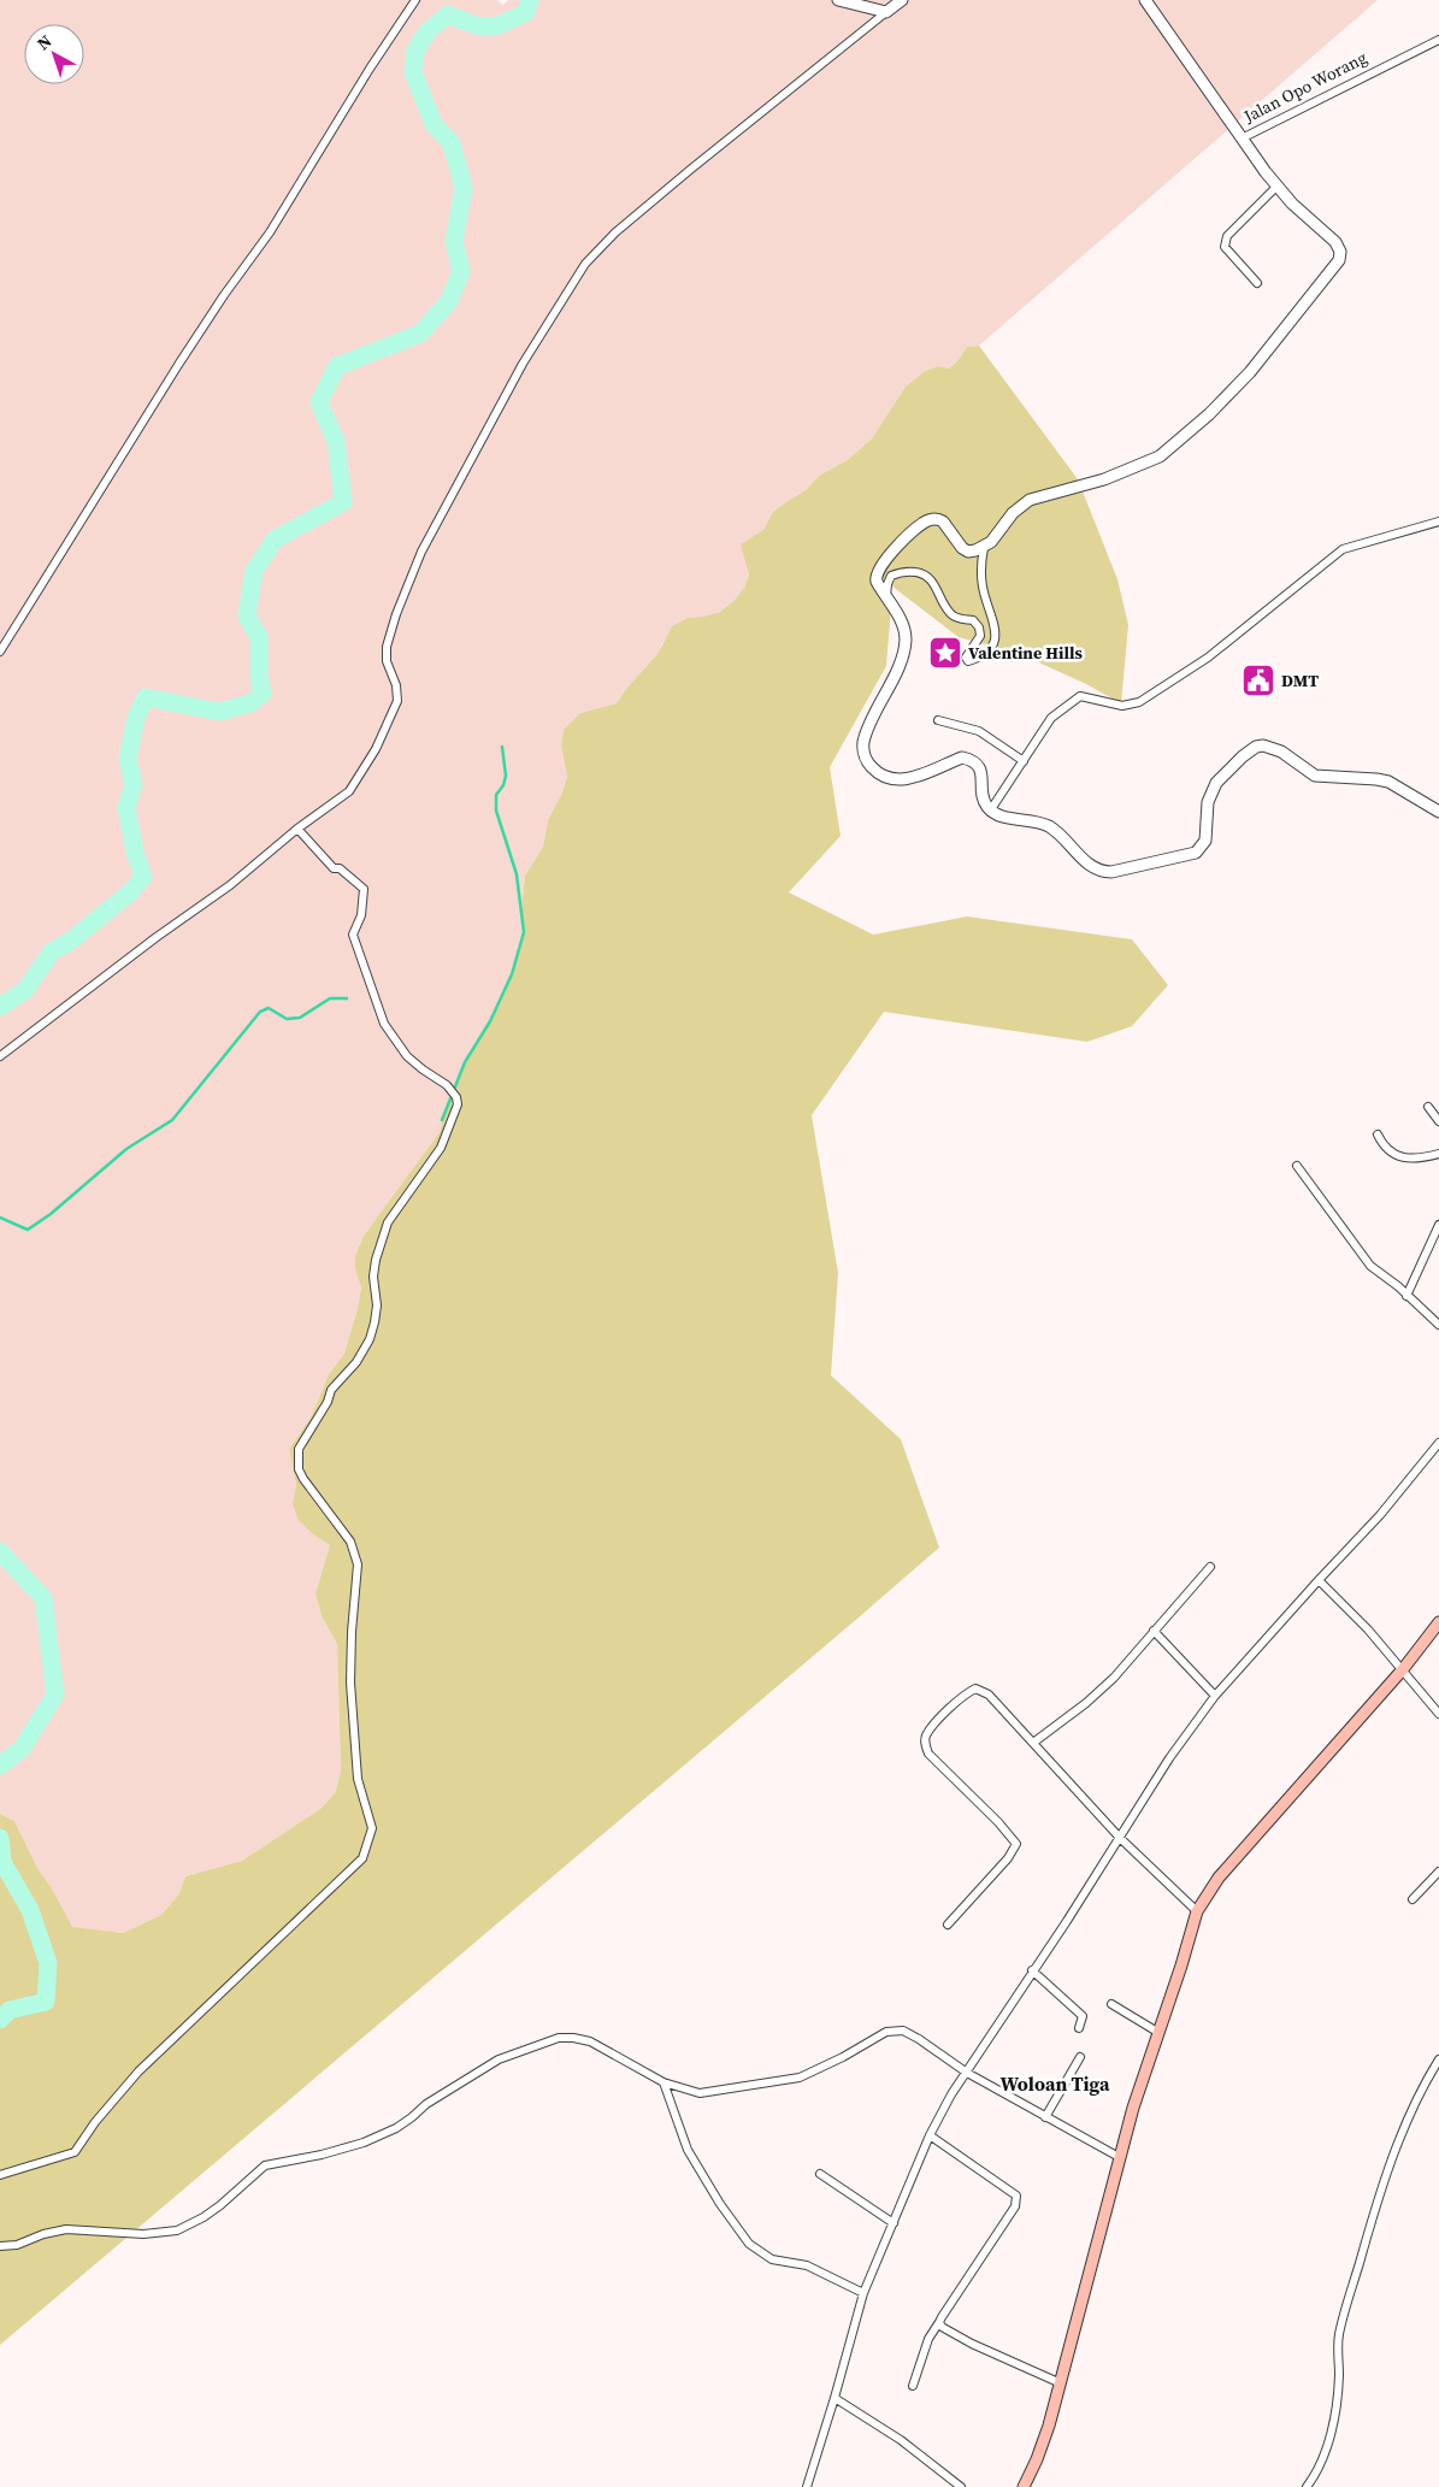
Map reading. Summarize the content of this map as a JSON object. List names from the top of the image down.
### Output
{
  "streets": {
    "street": ["Jalan Opo Worang"]
  },
  "districts": ["Woloan Tiga"],
  "places": {
    "place": ["Valentine Hills"],
    "public building": ["DMT"]
  },
  "north": "top left"
}
